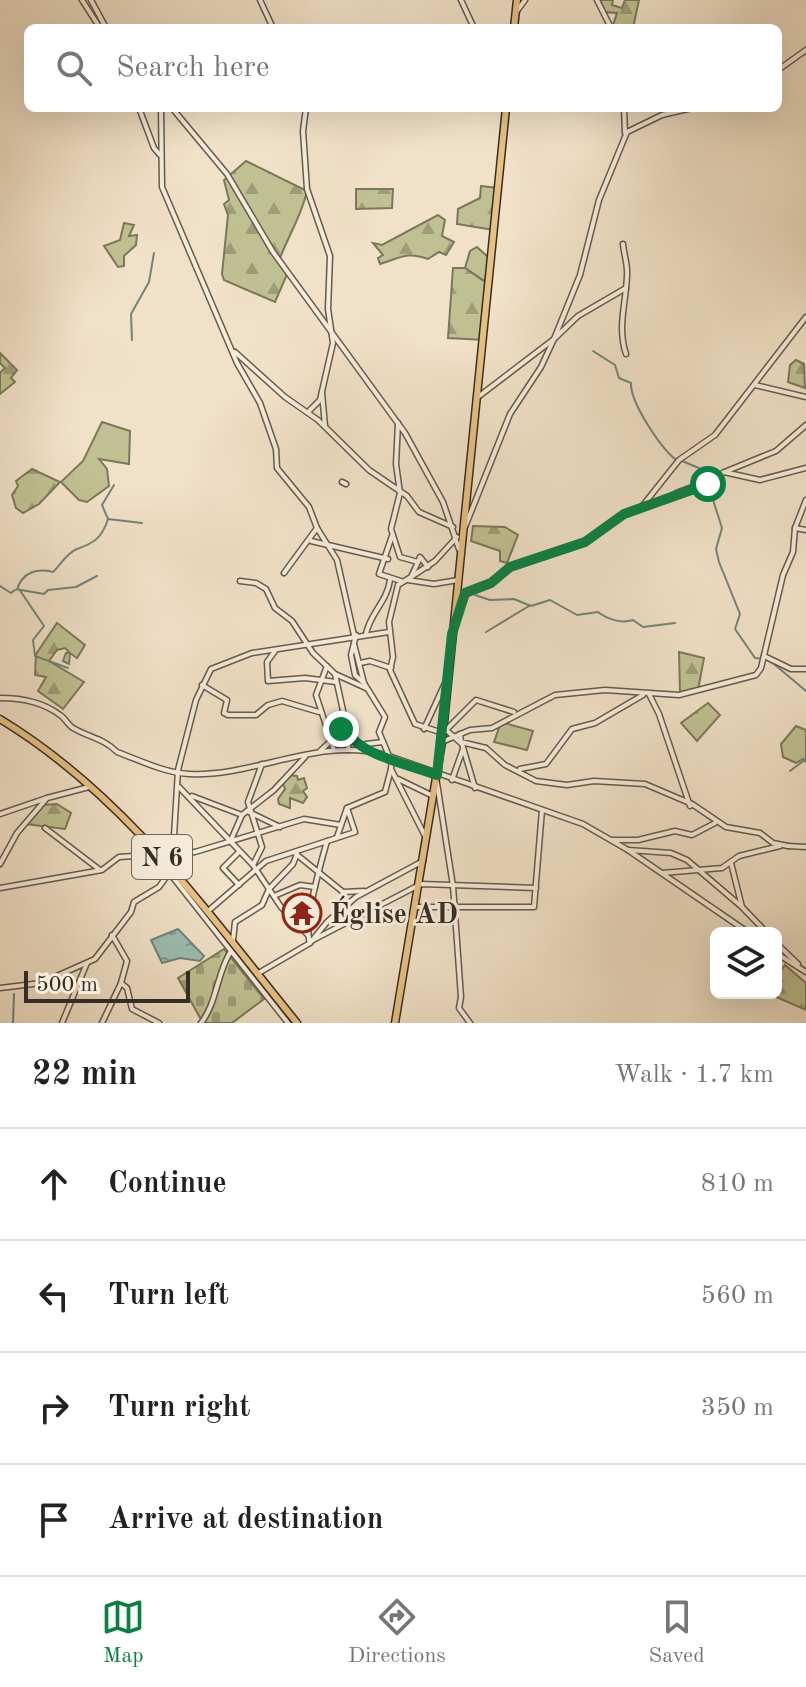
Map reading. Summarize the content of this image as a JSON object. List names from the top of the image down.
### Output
{
  "streets": {
    "main road": ["N 6"]
  },
  "places": {
    "temple": ["Église AD"]
  },
  "scale_bar": "500 m",
  "page": {
    "search": "Search here",
    "scale": "500 m",
    "heading": ["22 min", "Walk · 1.7 km"],
    "list": [
      ["Continue", "810 m"],
      ["Turn left", "560 m"],
      ["Turn right", "350 m"],
      "Arrive at destination"
    ],
    "nav": ["Map", "Directions", "Saved"]
  }
}
